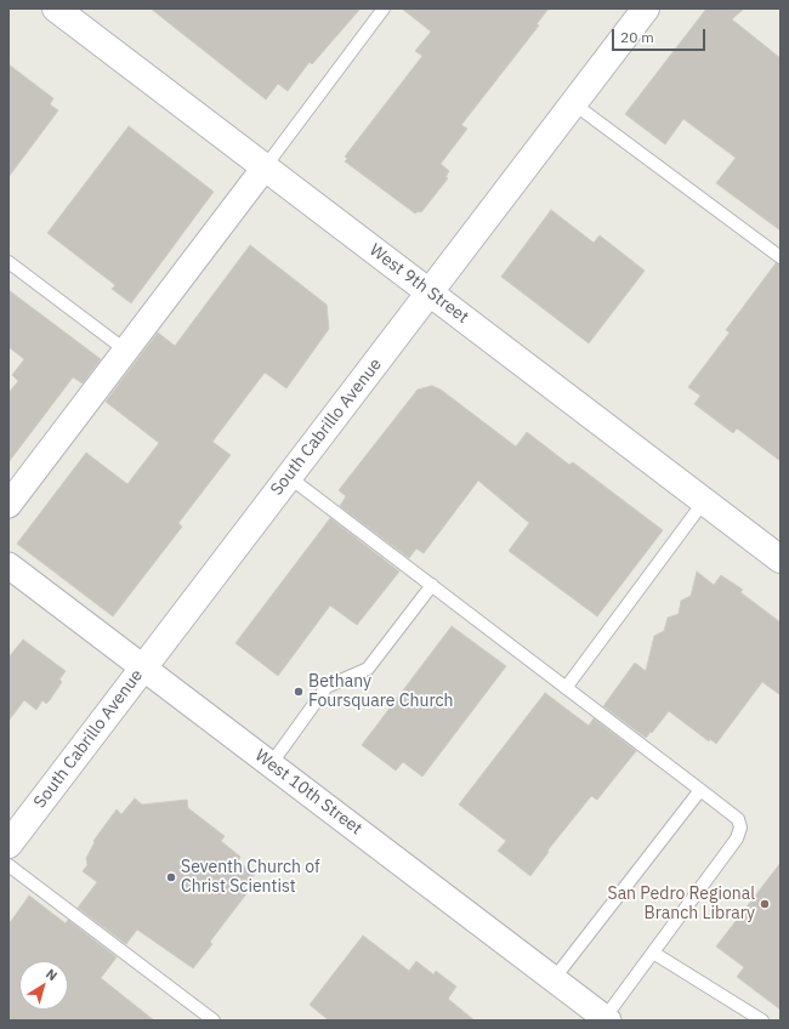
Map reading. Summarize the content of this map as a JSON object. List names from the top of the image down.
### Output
{
  "streets": {
    "street": ["West 9th Street", "South Cabrillo Avenue", "West 10th Street"]
  },
  "crossings": [
    ["West 9th Street", "South Cabrillo Avenue"],
    ["South Cabrillo Avenue", "West 10th Street"]
  ],
  "places": ["Bethany Foursquare Church", "Seventh Church of Christ Scientist", "San Pedro Regional Branch Library"],
  "scale_bar": "20 m",
  "north": "top right"
}
